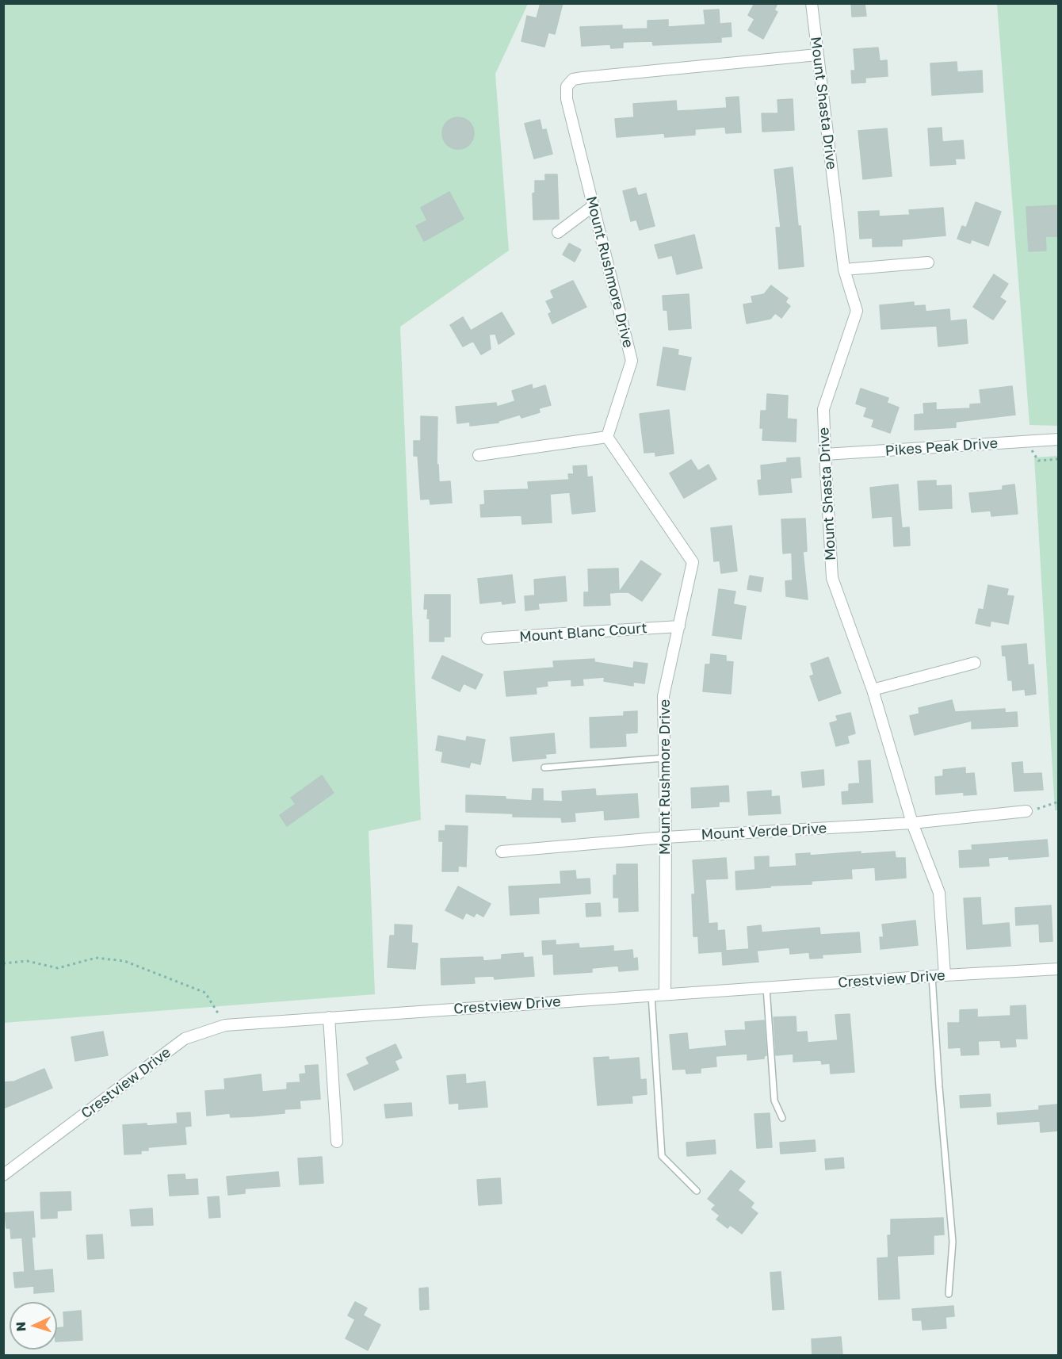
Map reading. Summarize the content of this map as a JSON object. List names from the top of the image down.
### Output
{
  "streets": {
    "street": [
      "Mount Shasta Drive",
      "Mount Rushmore Drive",
      "Pikes Peak Drive",
      "Mount Blanc Court",
      "Mount Verde Drive",
      "Crestview Drive"
    ]
  },
  "crossings": [
    ["Mount Shasta Drive", "Mount Rushmore Drive"],
    ["Mount Shasta Drive", "Pikes Peak Drive"],
    ["Mount Shasta Drive", "Mount Verde Drive"],
    ["Mount Shasta Drive", "Crestview Drive"],
    ["Mount Rushmore Drive", "Mount Blanc Court"],
    ["Mount Rushmore Drive", "Mount Verde Drive"],
    ["Mount Rushmore Drive", "Crestview Drive"]
  ],
  "north": "left"
}
